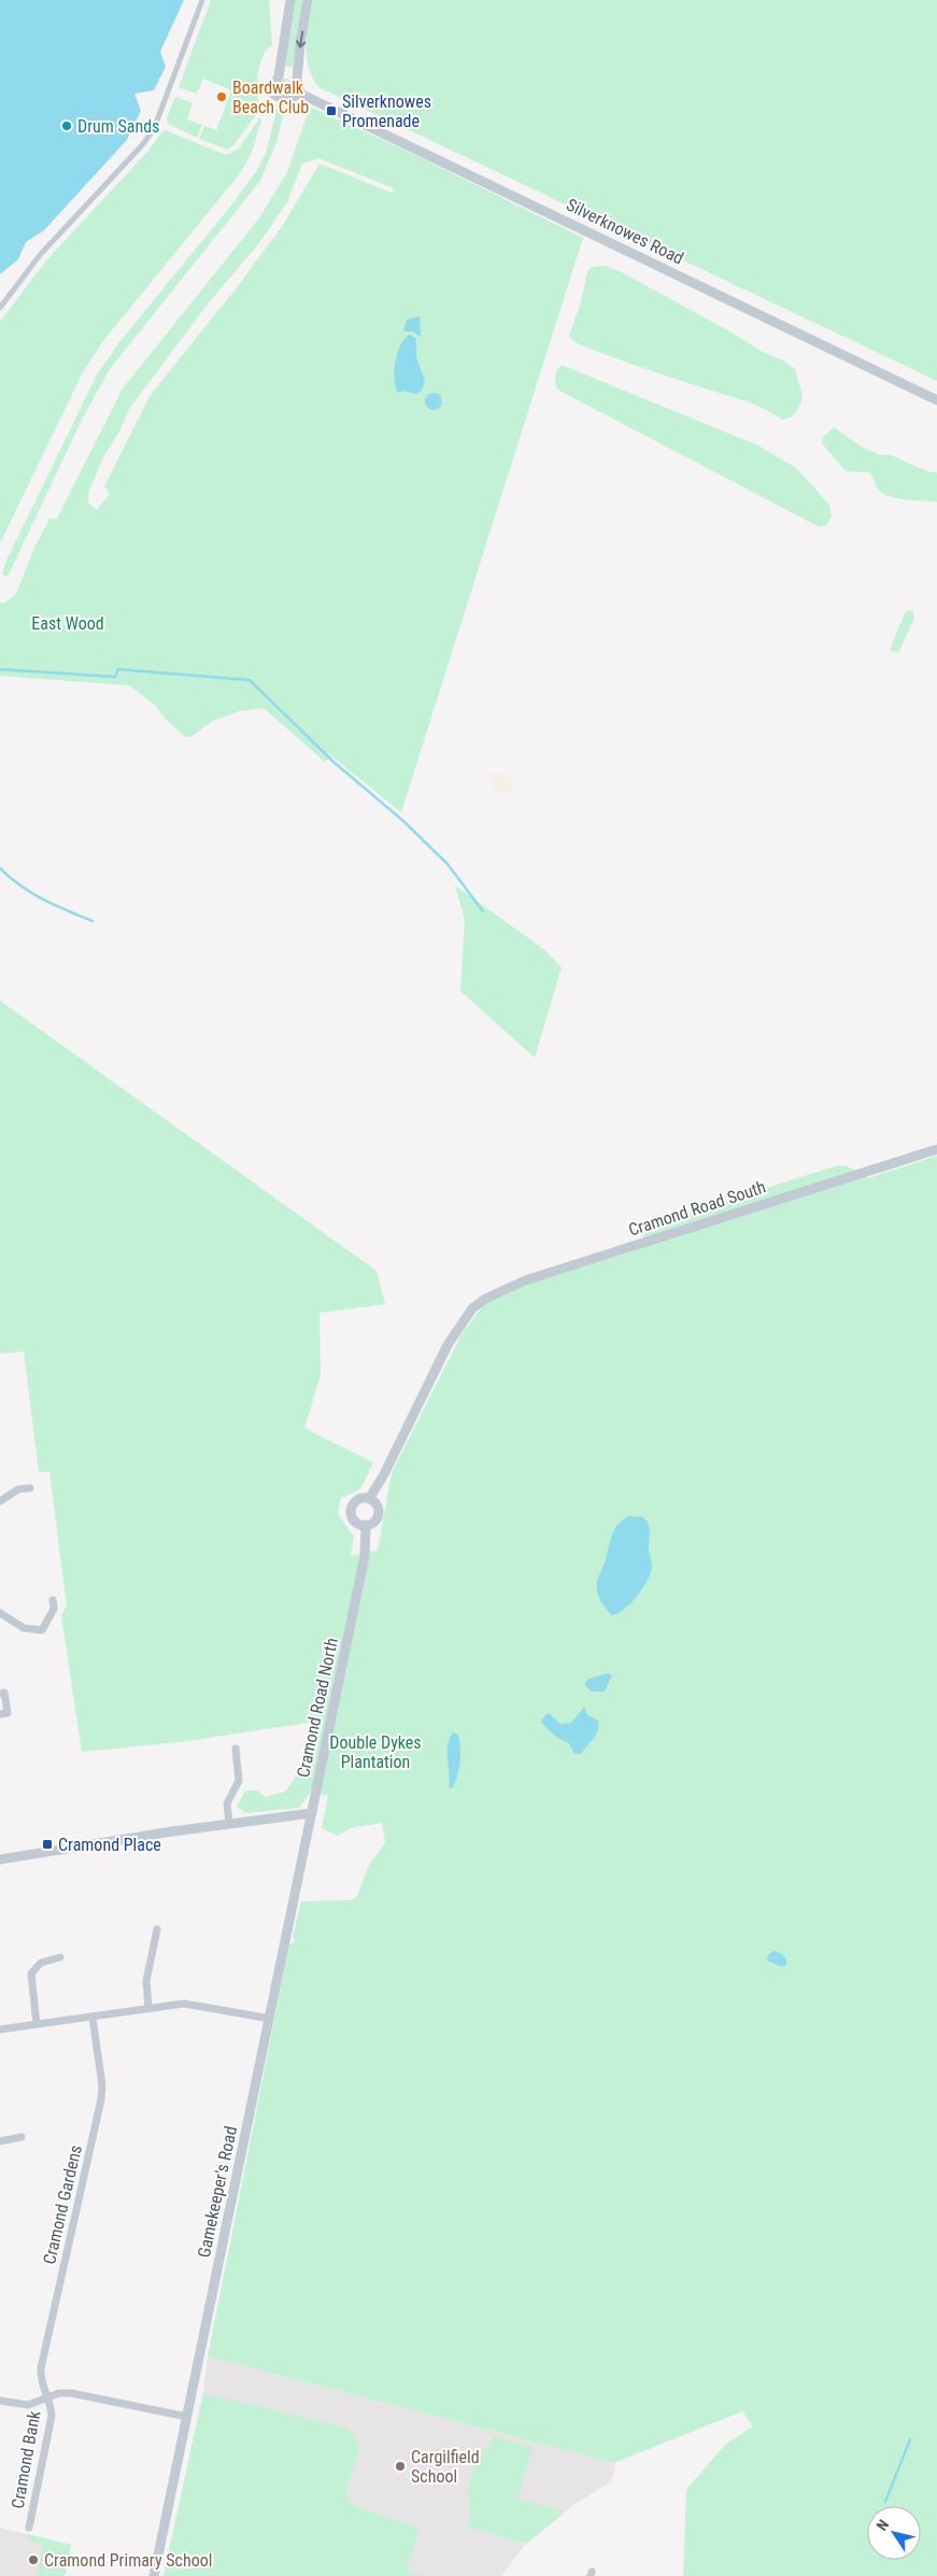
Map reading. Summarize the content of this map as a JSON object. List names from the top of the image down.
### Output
{
  "streets": {
    "street": [
      "Silverknowes Road",
      "Cramond Road South",
      "Cramond Road North",
      "Gamekeeper's Road",
      "Cramond Gardens",
      "Cramond Bank"
    ]
  },
  "crossings": [
    ["Cramond Road South", "Cramond Road North"],
    ["Cramond Road North", "Gamekeeper's Road"],
    ["Cramond Gardens", "Cramond Bank"]
  ],
  "parks": ["East Wood", "Double Dykes Plantation"],
  "places": {
    "other": [
      "Boardwalk Beach Club",
      "Drum Sands",
      "Cargilfield School",
      "Cramond Primary School"
    ],
    "transit": ["Silverknowes Promenade", "Cramond Place"]
  },
  "north": "top left"
}
